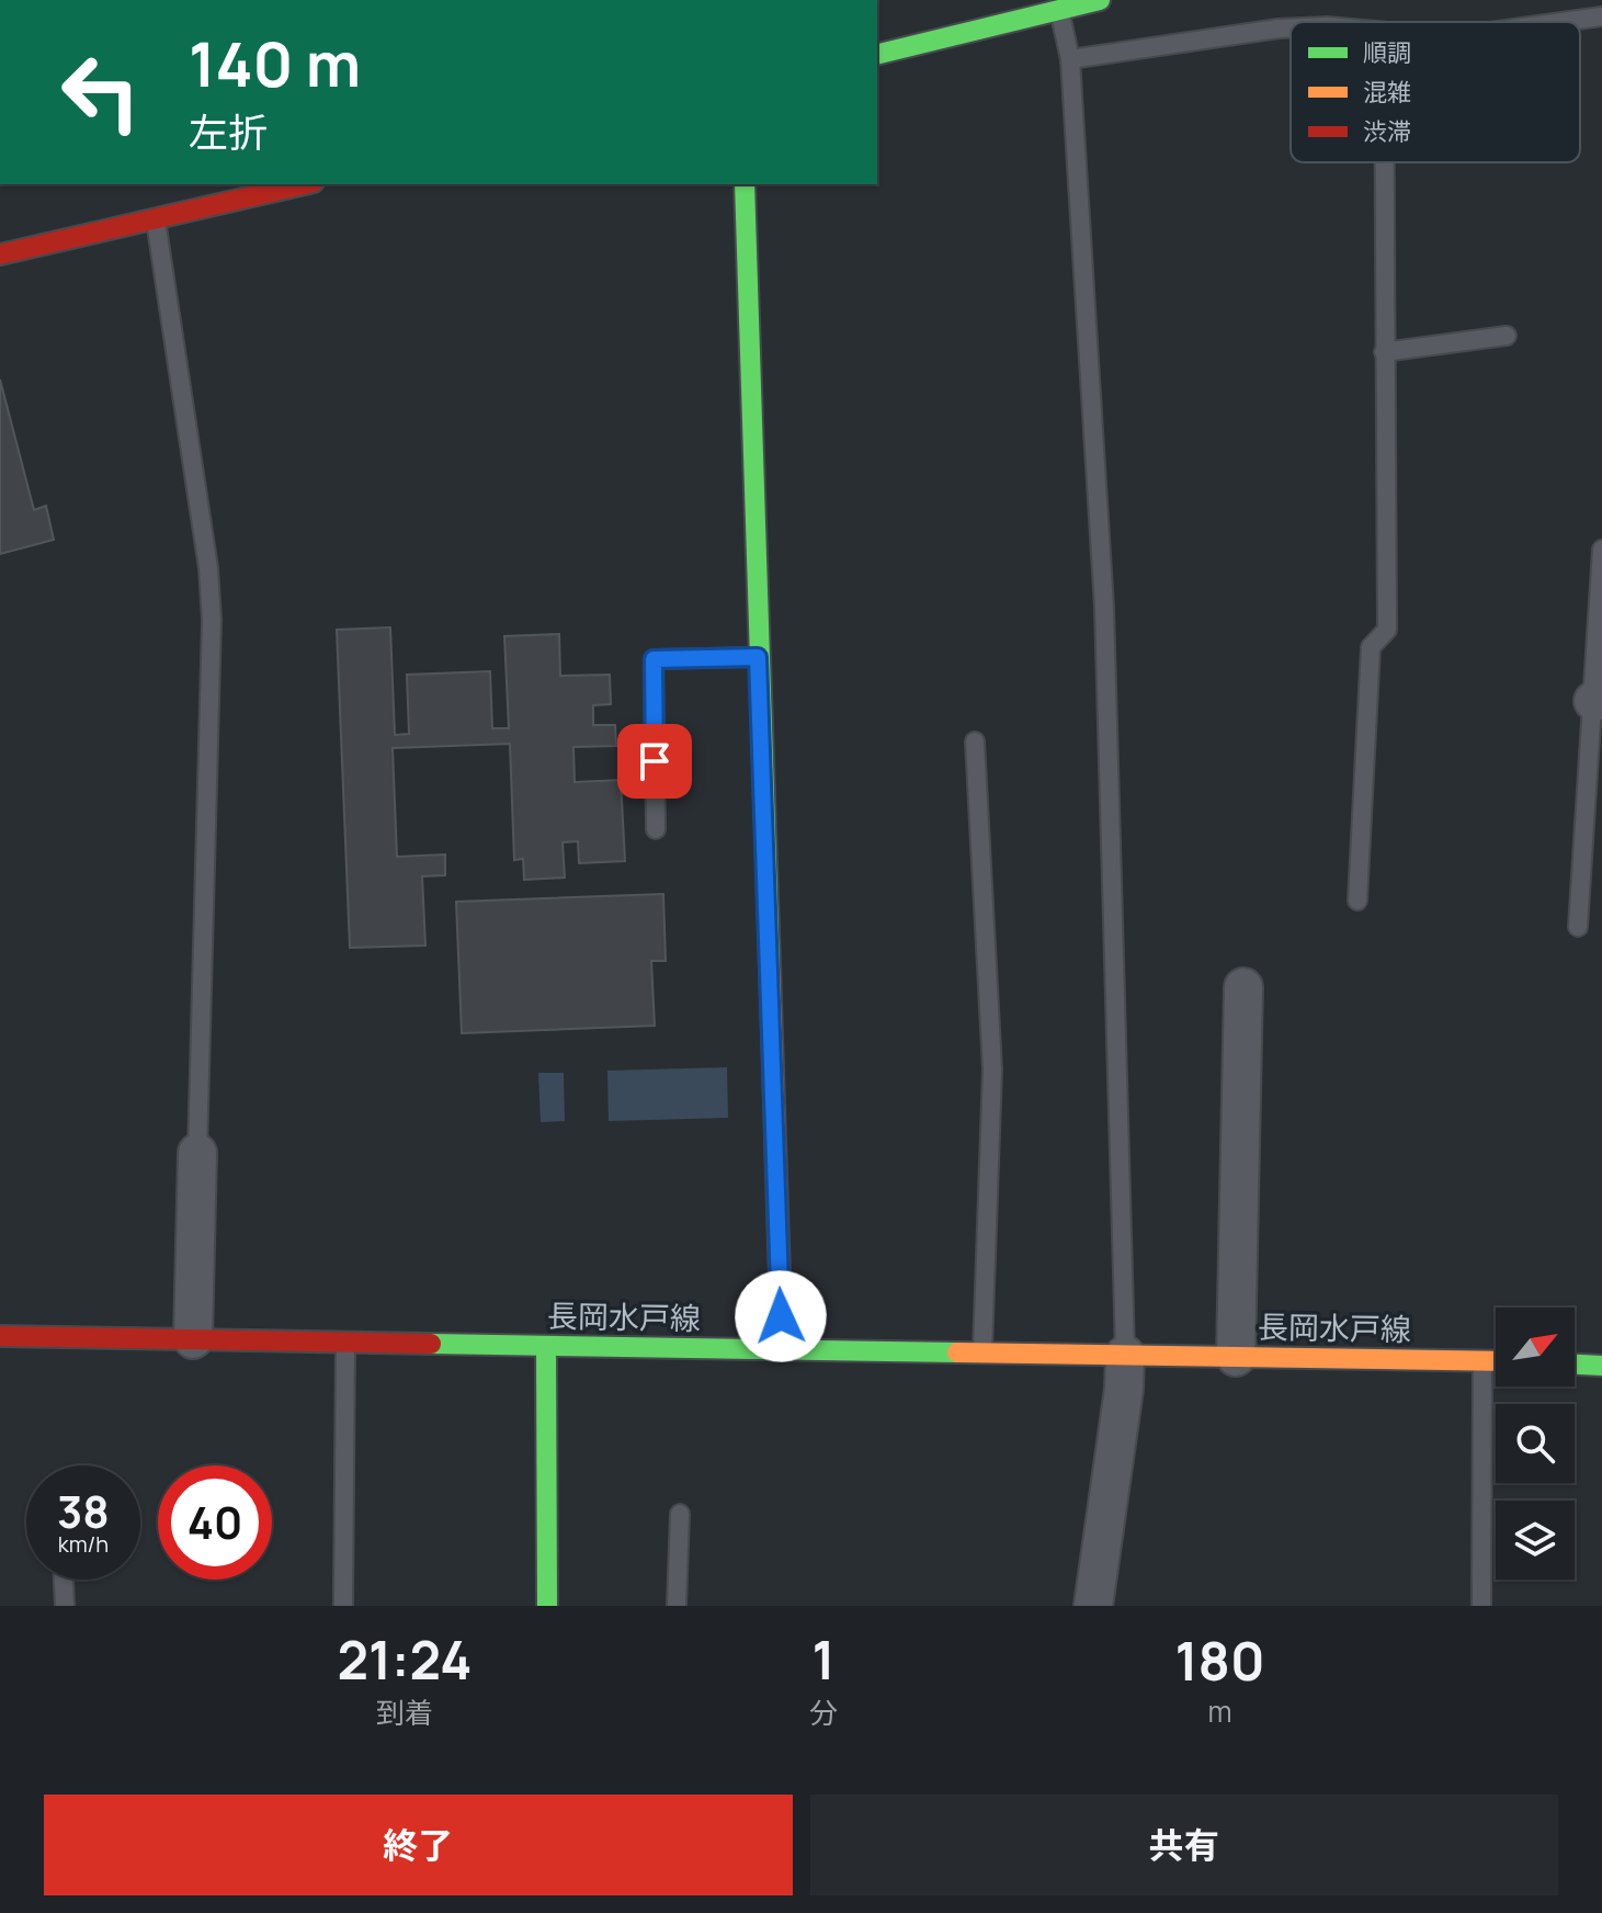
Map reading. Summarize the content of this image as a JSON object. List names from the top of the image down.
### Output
{
  "streets": {
    "street": ["長岡水戸線"]
  },
  "legend": ["順調", "混雑", "渋滞"],
  "north": "top right",
  "page": {
    "turn": ["140 m", "左折"],
    "speed": "38 km/h",
    "limit": "40",
    "eta": [
      "21:24",
      "到着",
      "1",
      "分",
      "180",
      "m"
    ],
    "buttons": ["終了", "共有"]
  }
}
